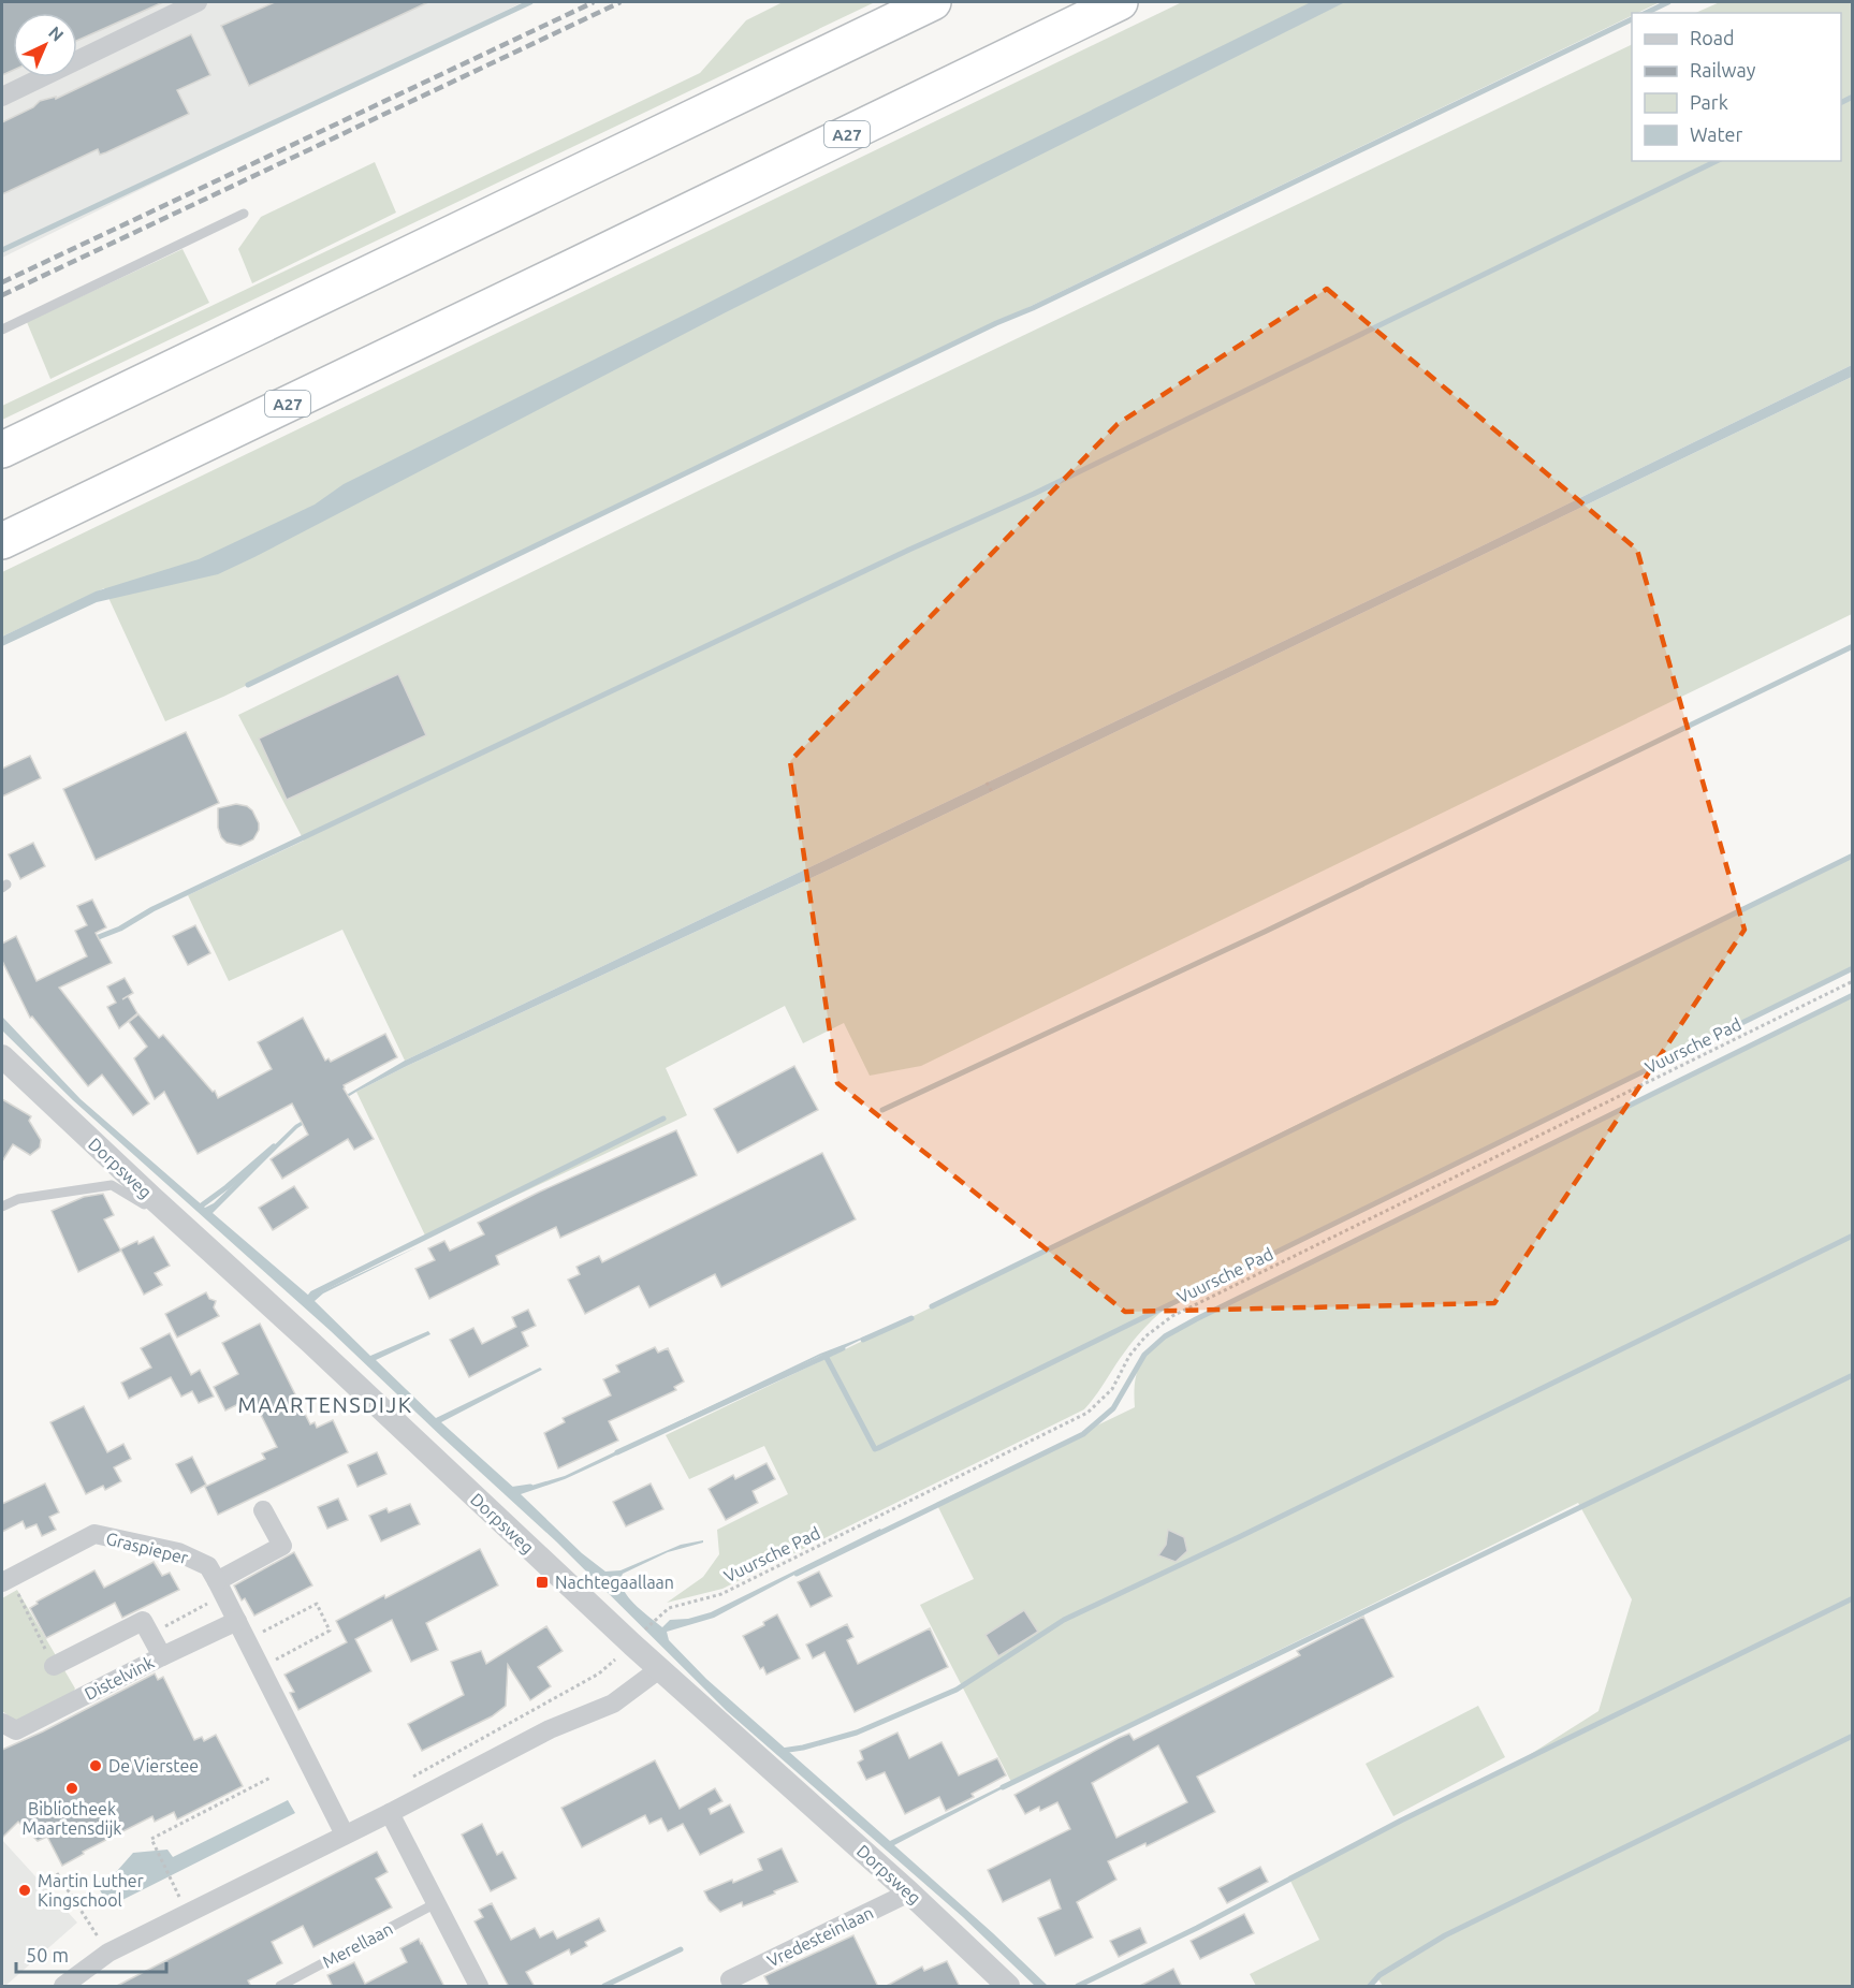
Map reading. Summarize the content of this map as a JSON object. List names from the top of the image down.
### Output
{
  "streets": {
    "highway": ["A27"],
    "street": [
      "Dorpsweg",
      "Graspieper",
      "Distelvink",
      "Vredesteinlaan"
    ],
    "lane": ["Merellaan"],
    "path": ["Vuursche Pad"]
  },
  "crossings": [
    ["Vuursche Pad", "Dorpsweg"],
    ["Dorpsweg", "Vredesteinlaan"],
    ["Graspieper", "Distelvink"]
  ],
  "districts": ["MAARTENSDIJK"],
  "places": {
    "transit": ["Nachtegaallaan"],
    "other": ["De Vierstee", "Bibliotheek Maartensdijk", "Martin Luther Kingschool"]
  },
  "legend": [
    "Road",
    "Railway",
    "Park",
    "Water"
  ],
  "scale_bar": "50 m",
  "north": "top right"
}
